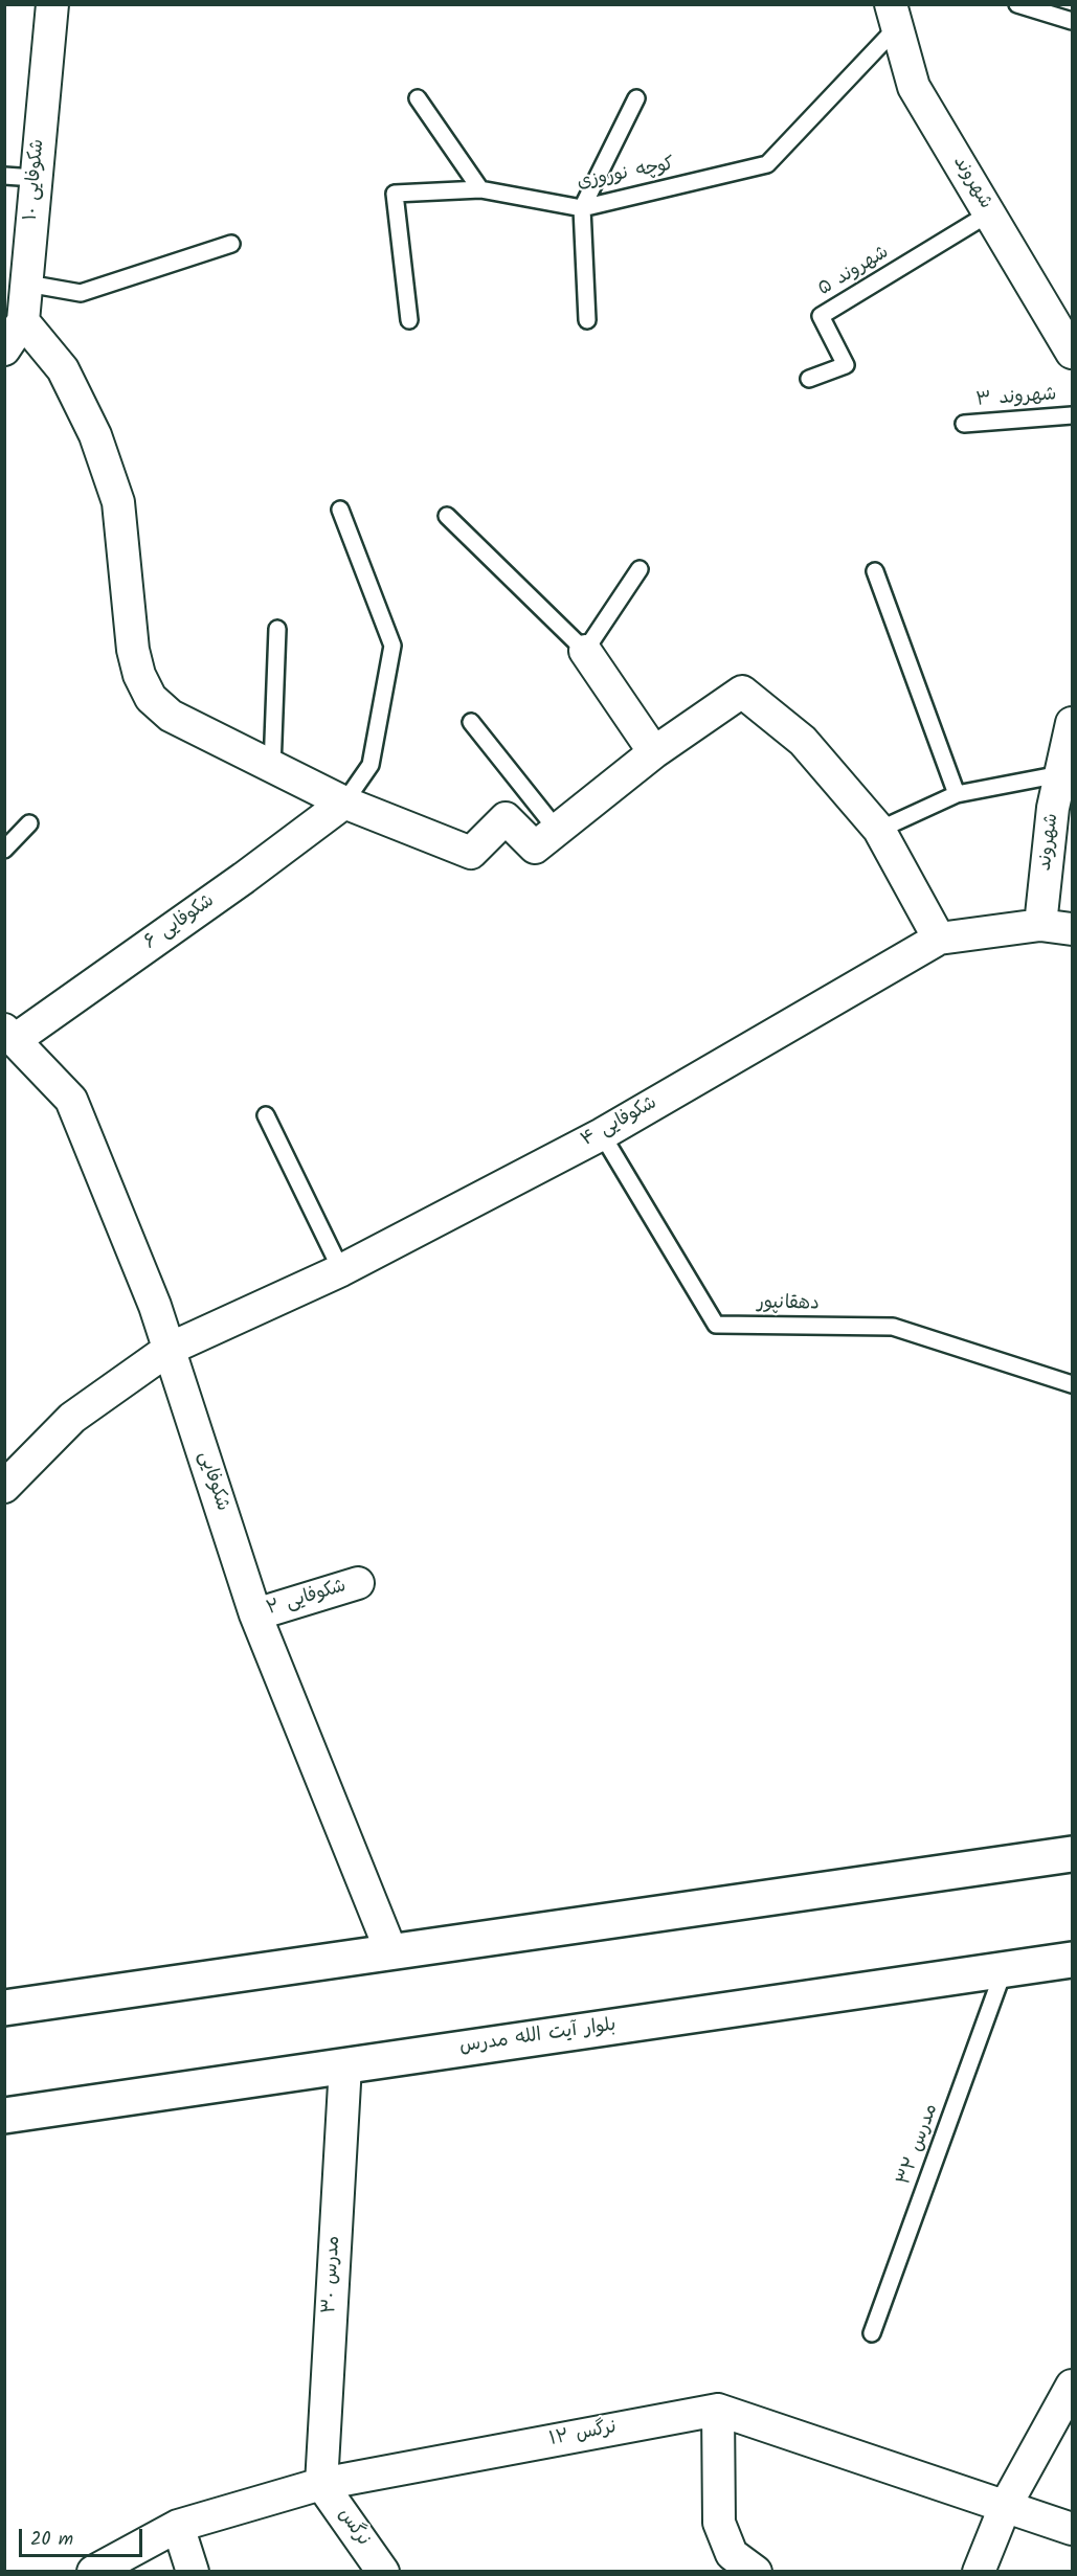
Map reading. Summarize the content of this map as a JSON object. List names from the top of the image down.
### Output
{
  "streets": {
    "main road": ["بلوار آیت الله مدرس"],
    "street": [
      "شکوفایی ۱۰",
      "شهروند",
      "شکوفایی ۶",
      "شکوفایی ۴",
      "شکوفایی",
      "شکوفایی ۲",
      "مدرس ۳۰",
      "نرگس ۱۲",
      "نرگس"
    ],
    "lane": [
      "کوچه نوروزی",
      "شهروند ۵",
      "شهروند ۳",
      "دهقانپور",
      "مدرس ۳۲"
    ]
  },
  "crossings": [
    ["کوچه نوروزی", "شهروند"],
    ["شهروند", "شهروند ۵"],
    ["شهروند", "شکوفایی ۴"],
    ["شکوفایی ۶", "شکوفایی"],
    ["شکوفایی ۴", "دهقانپور"],
    ["شکوفایی ۴", "شکوفایی"],
    ["شکوفایی", "شکوفایی ۲"],
    ["بلوار آیت الله مدرس", "مدرس ۳۲"],
    ["بلوار آیت الله مدرس", "مدرس ۳۰"],
    ["مدرس ۳۰", "نرگس ۱۲"],
    ["مدرس ۳۰", "نرگس"],
    ["نرگس ۱۲", "نرگس"]
  ],
  "scale_bar": "20 m"
}
